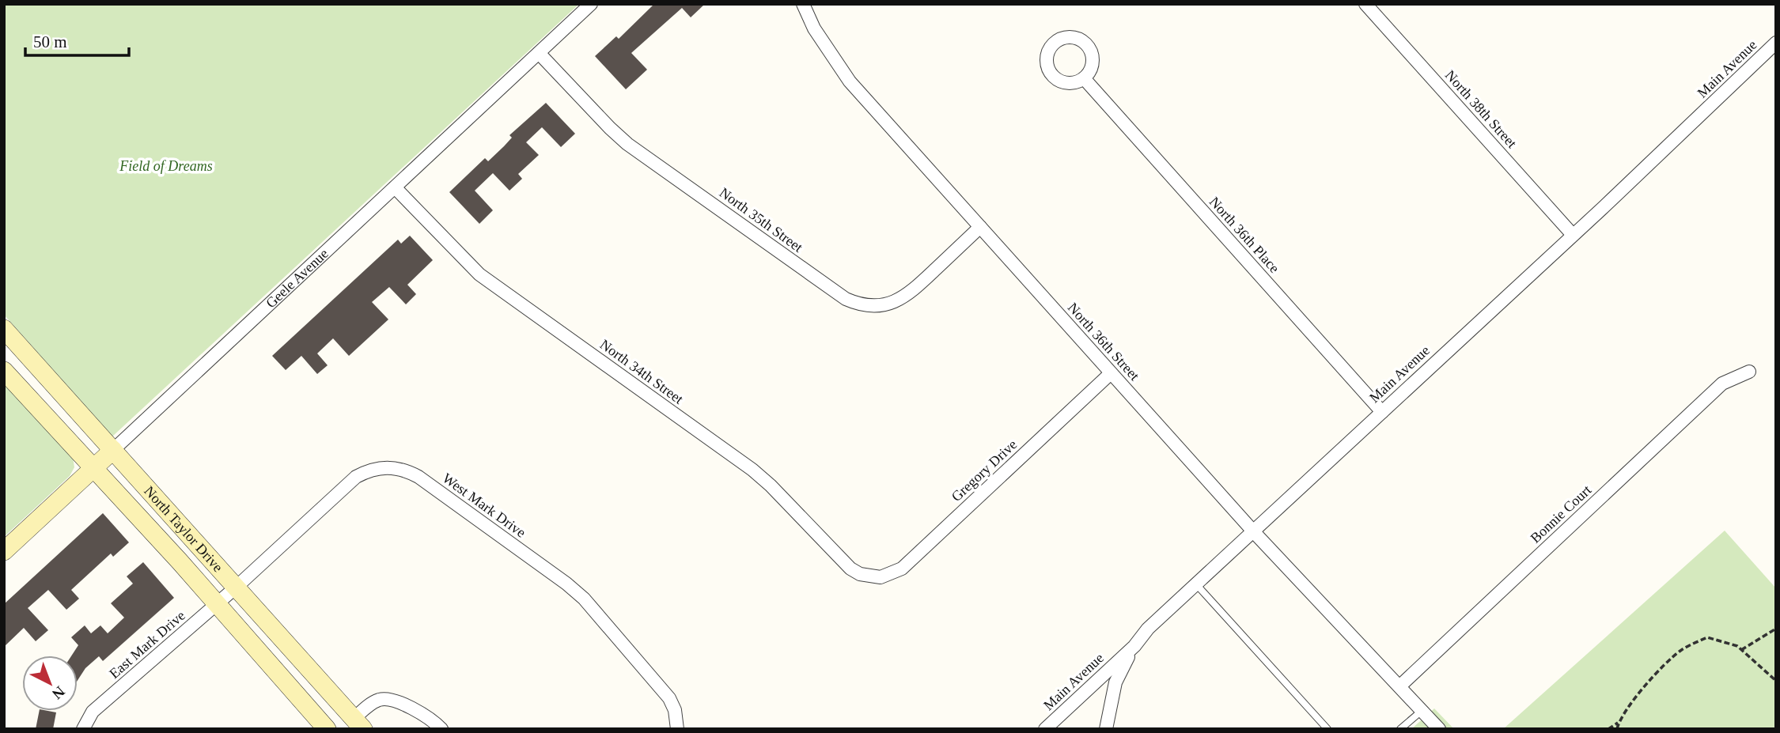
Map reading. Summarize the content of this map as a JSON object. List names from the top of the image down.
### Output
{
  "streets": {
    "main road": ["Geele Avenue", "North Taylor Drive"],
    "street": [
      "Main Avenue",
      "North 38th Street",
      "North 35th Street",
      "North 36th Place",
      "North 36th Street",
      "North 34th Street",
      "Gregory Drive",
      "West Mark Drive",
      "Bonnie Court",
      "East Mark Drive"
    ]
  },
  "crossings": [
    ["Main Avenue", "North 38th Street"],
    ["Main Avenue", "North 36th Place"],
    ["Main Avenue", "North 36th Street"],
    ["North 35th Street", "Geele Avenue"],
    ["North 35th Street", "North 36th Street"],
    ["Geele Avenue", "North 34th Street"],
    ["Geele Avenue", "North Taylor Drive"],
    ["North 36th Street", "Gregory Drive"],
    ["North 36th Street", "Bonnie Court"],
    ["North 34th Street", "Gregory Drive"],
    ["West Mark Drive", "North Taylor Drive"],
    ["West Mark Drive", "East Mark Drive"],
    ["North Taylor Drive", "East Mark Drive"]
  ],
  "parks": ["Field of Dreams"],
  "scale_bar": "50 m",
  "north": "bottom right"
}
